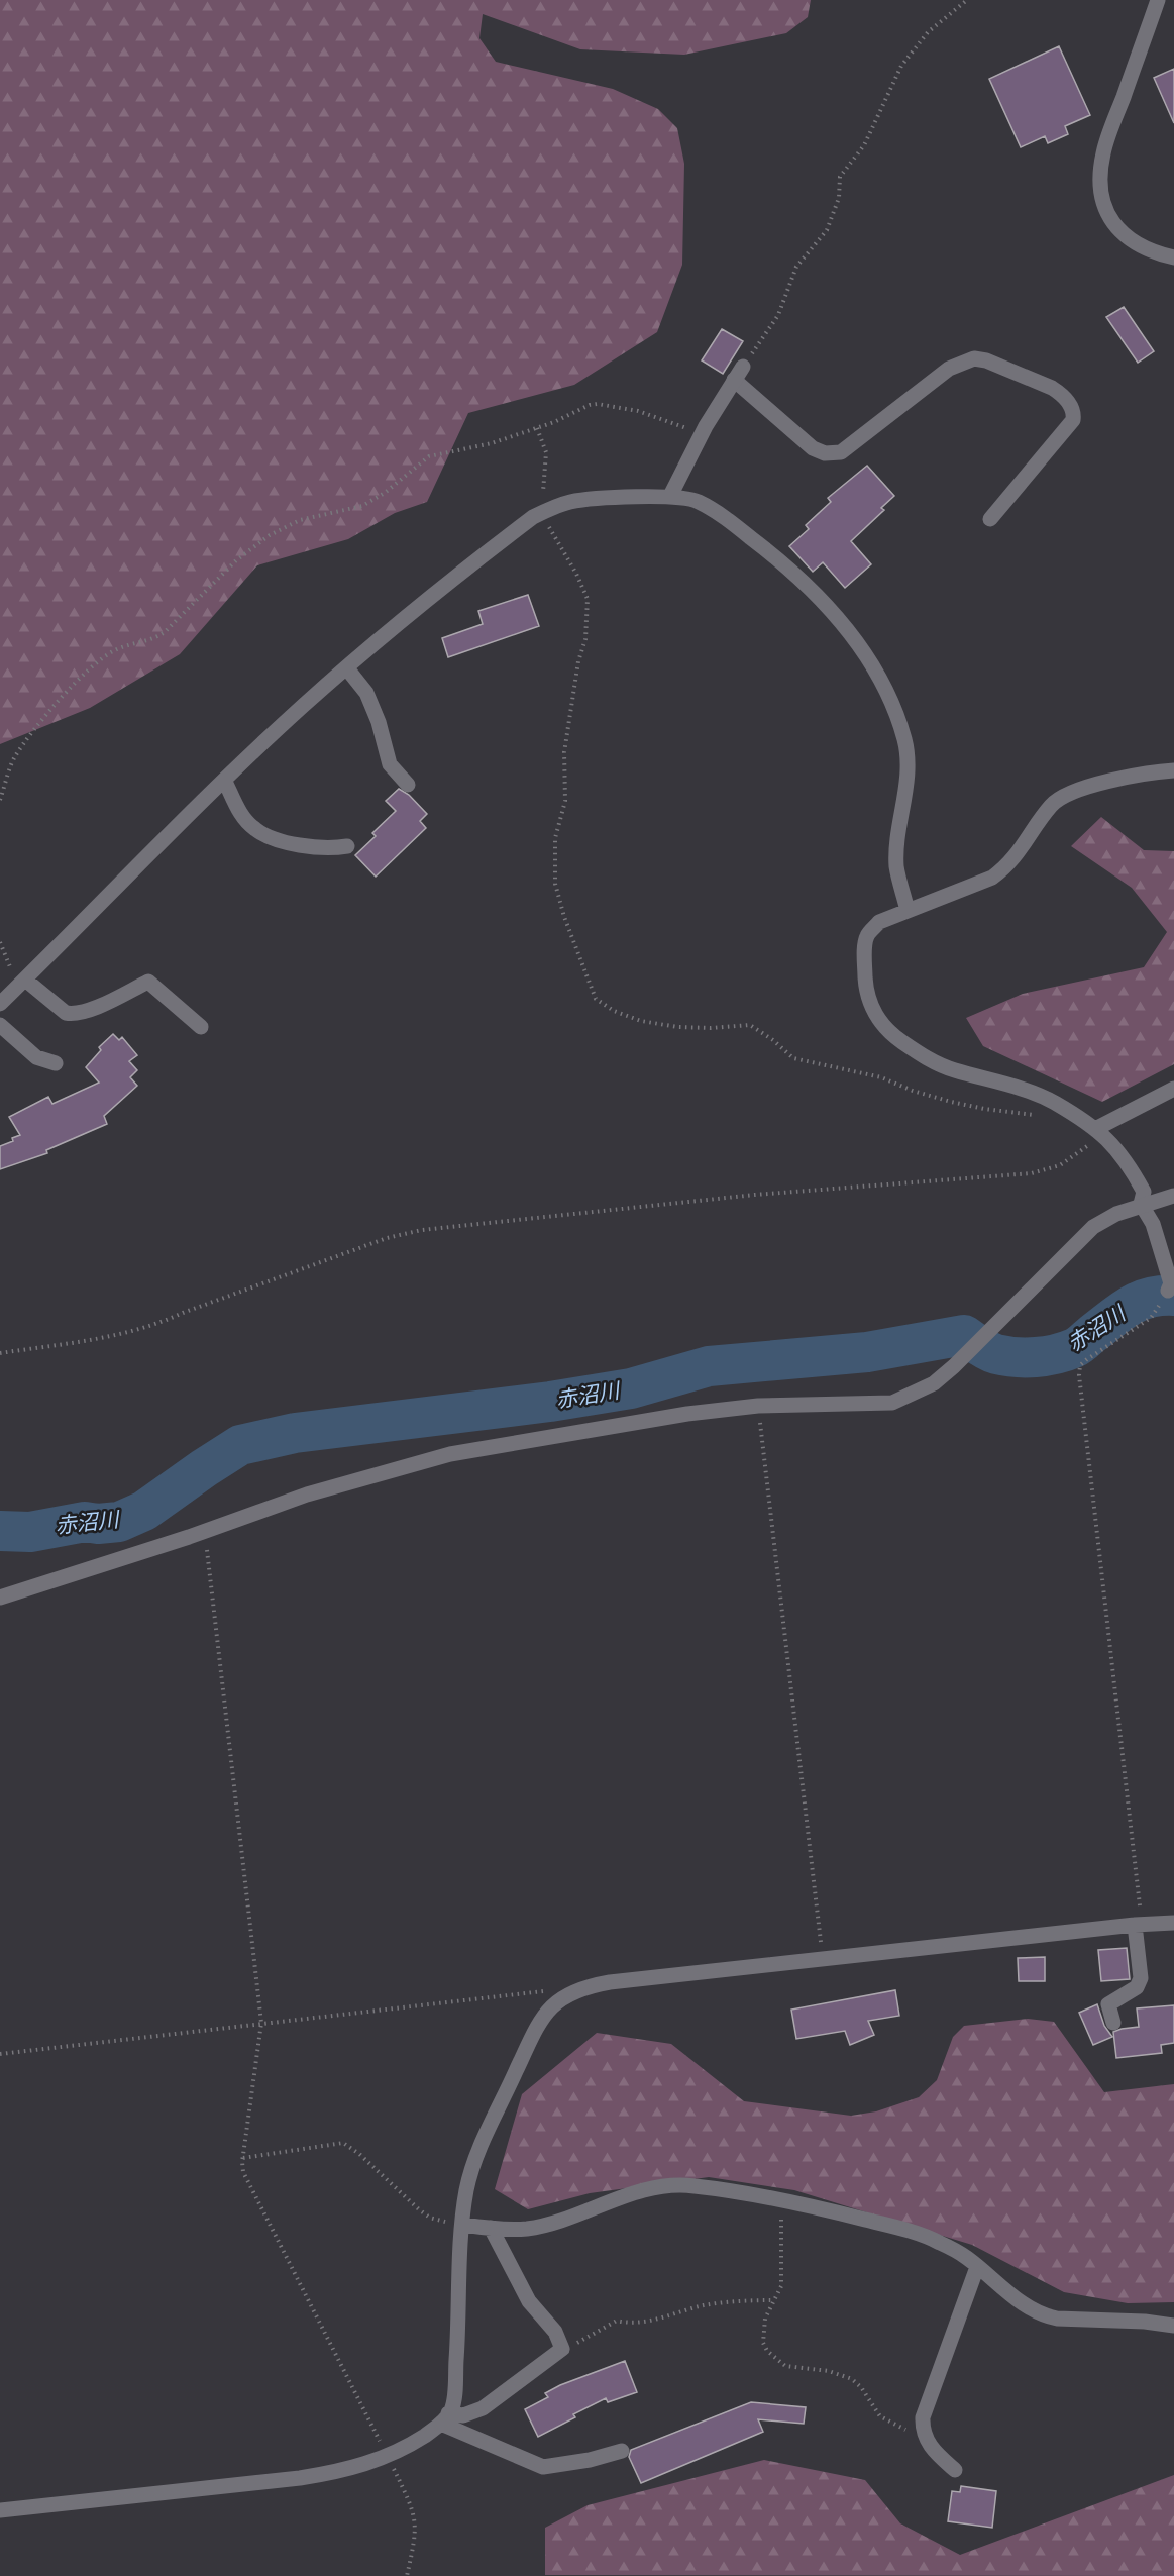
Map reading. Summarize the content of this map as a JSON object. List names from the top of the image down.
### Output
{
  "water": ["赤沼川"]
}
